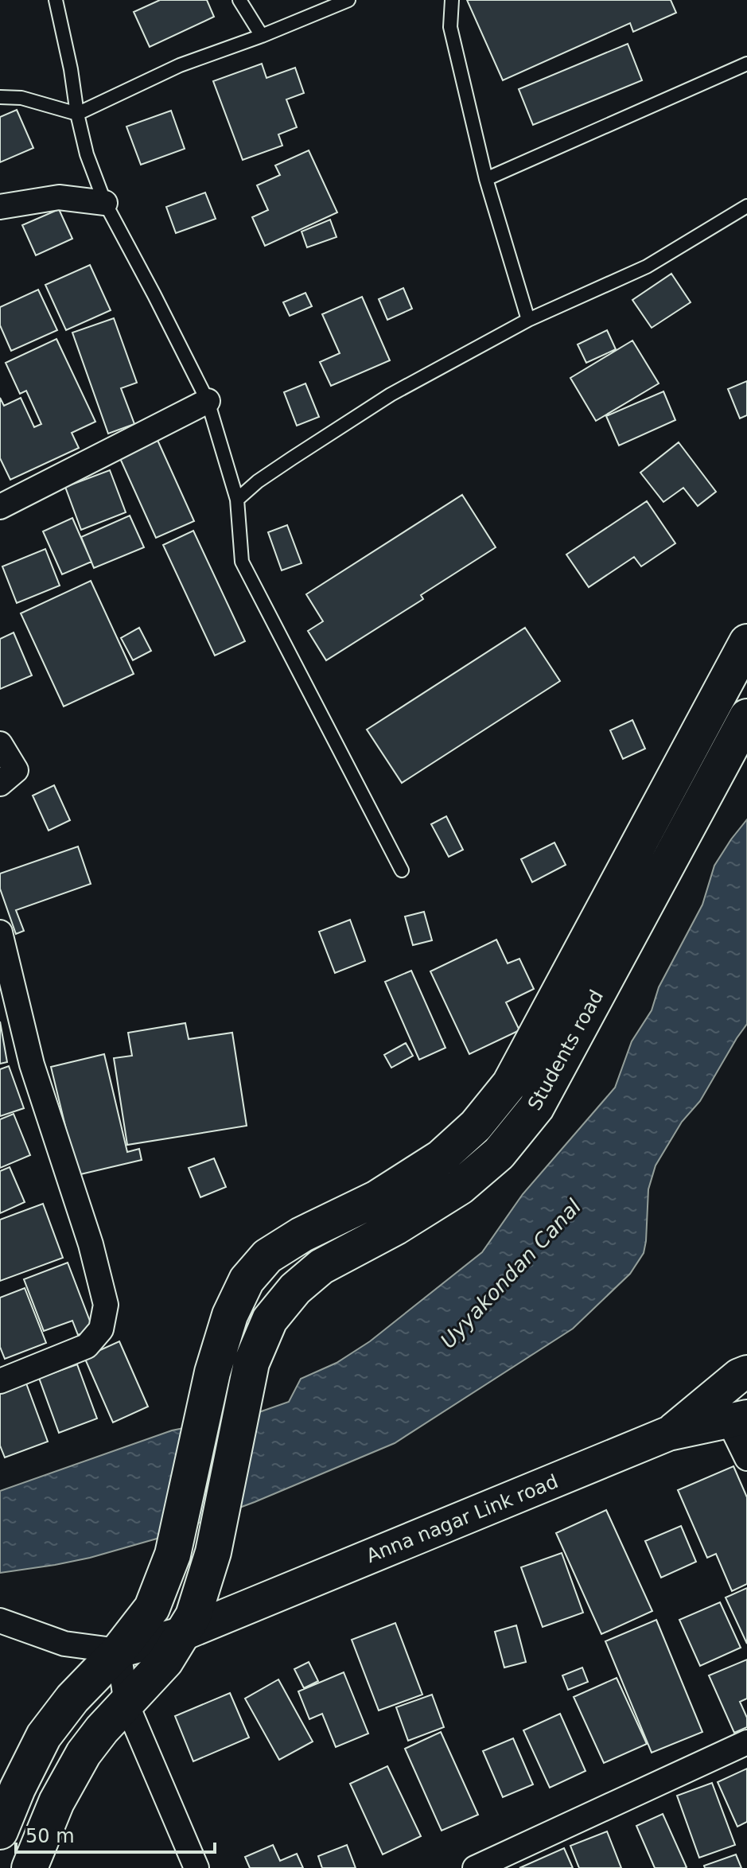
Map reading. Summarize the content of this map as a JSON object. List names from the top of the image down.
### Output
{
  "streets": {
    "main road": ["Students road"],
    "street": ["Anna nagar Link road"]
  },
  "crossings": [
    ["Students road", "Anna nagar Link road"]
  ],
  "water": ["Uyyakondan Canal"],
  "scale_bar": "50 m"
}
